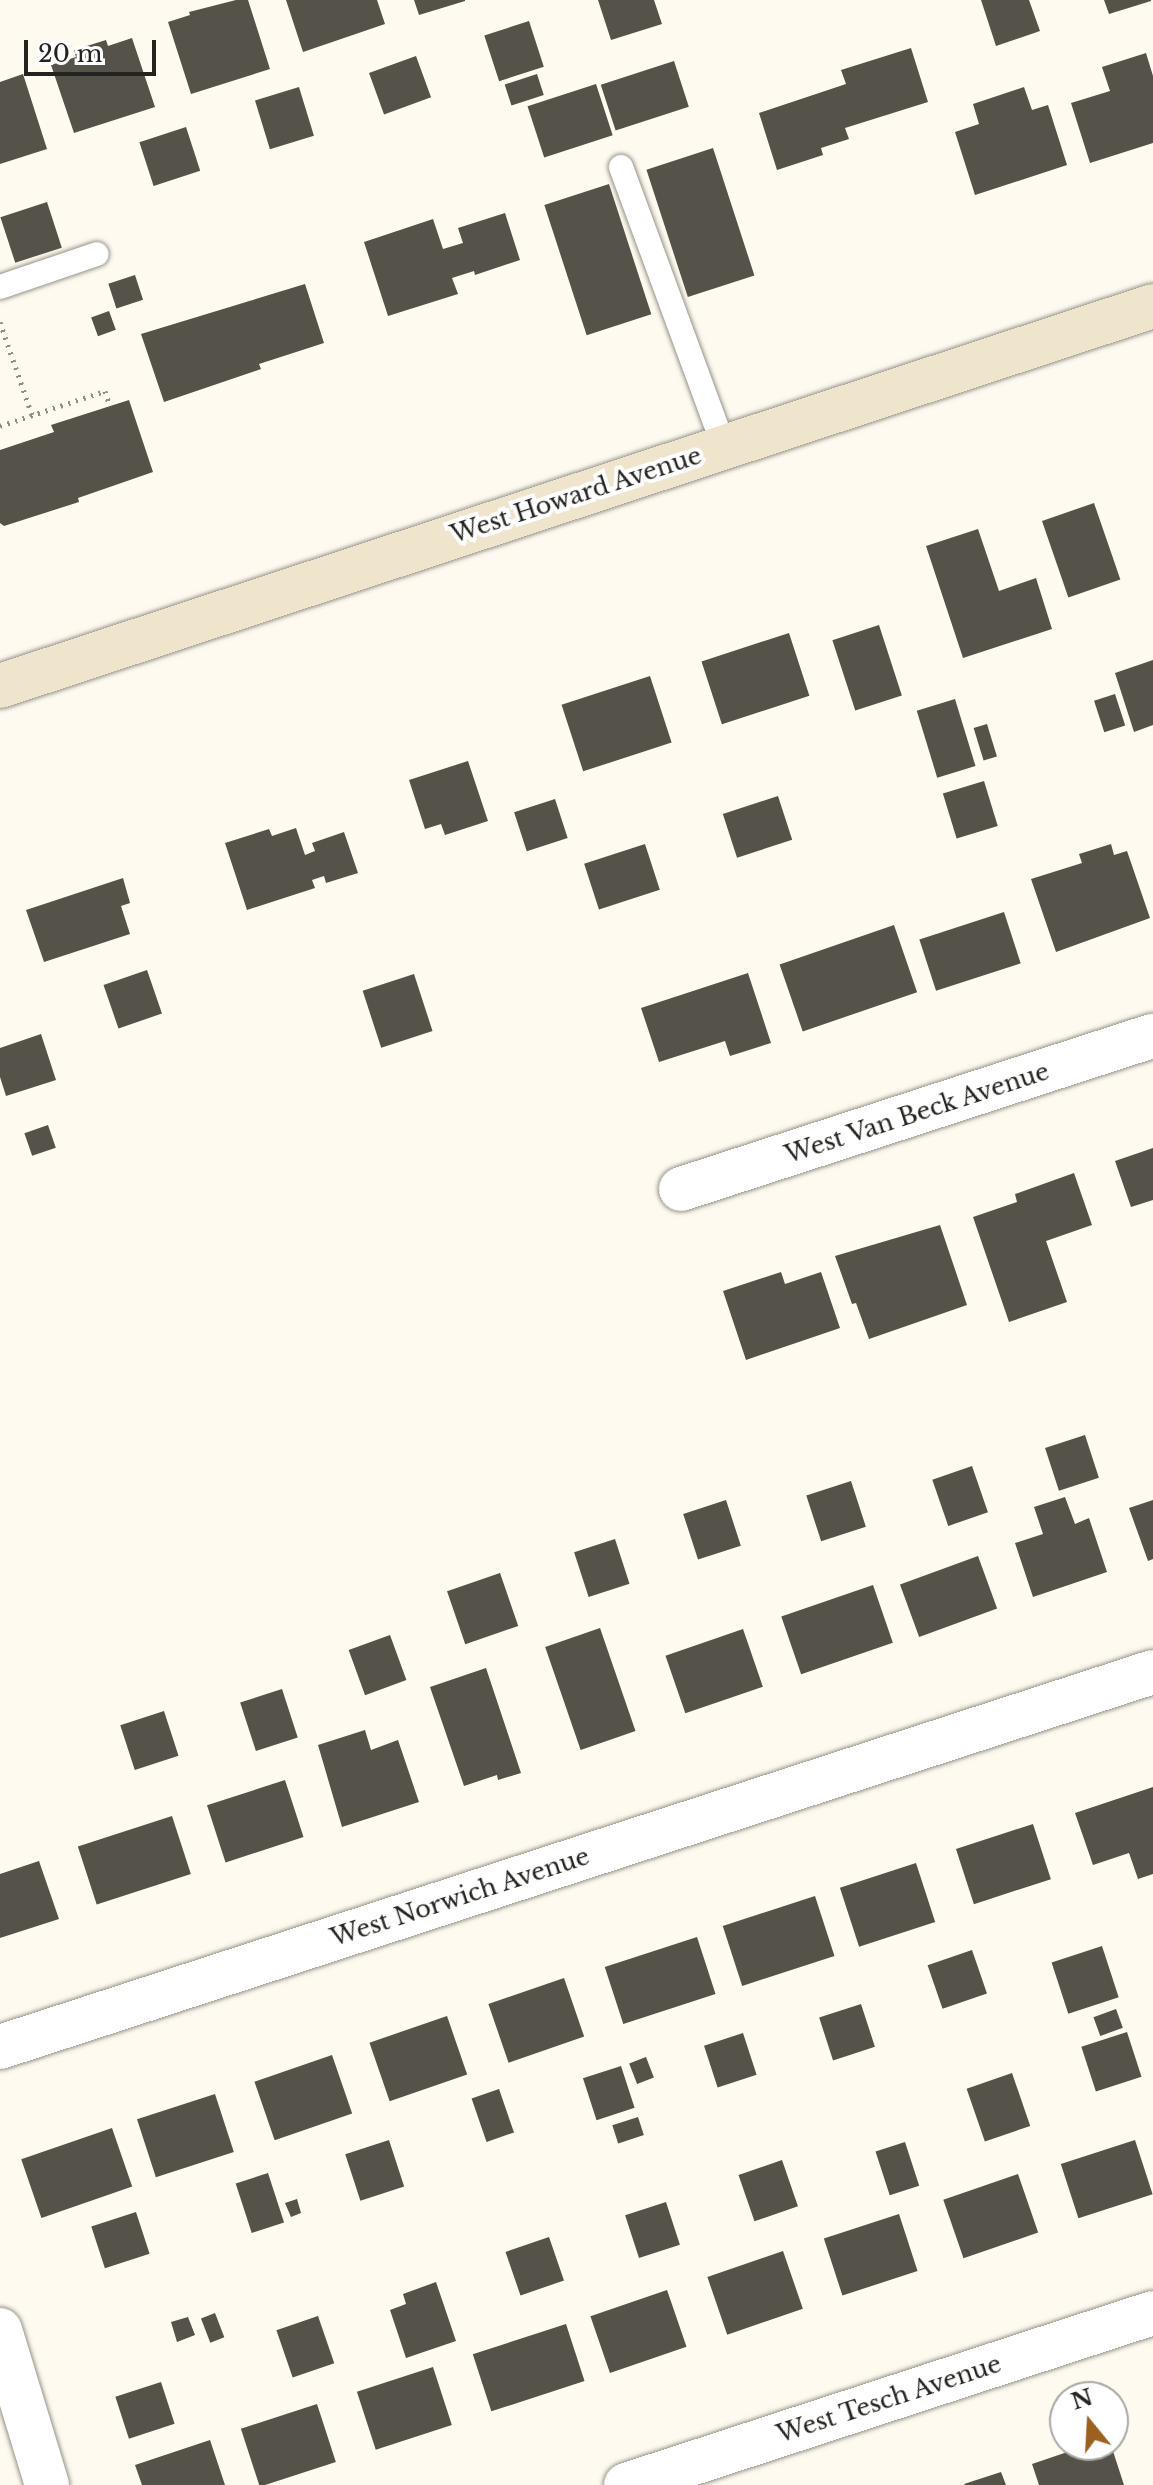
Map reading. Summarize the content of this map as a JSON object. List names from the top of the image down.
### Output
{
  "streets": {
    "street": [
      "West Howard Avenue",
      "West Van Beck Avenue",
      "West Norwich Avenue",
      "West Tesch Avenue"
    ]
  },
  "scale_bar": "20 m",
  "north": "top"
}
